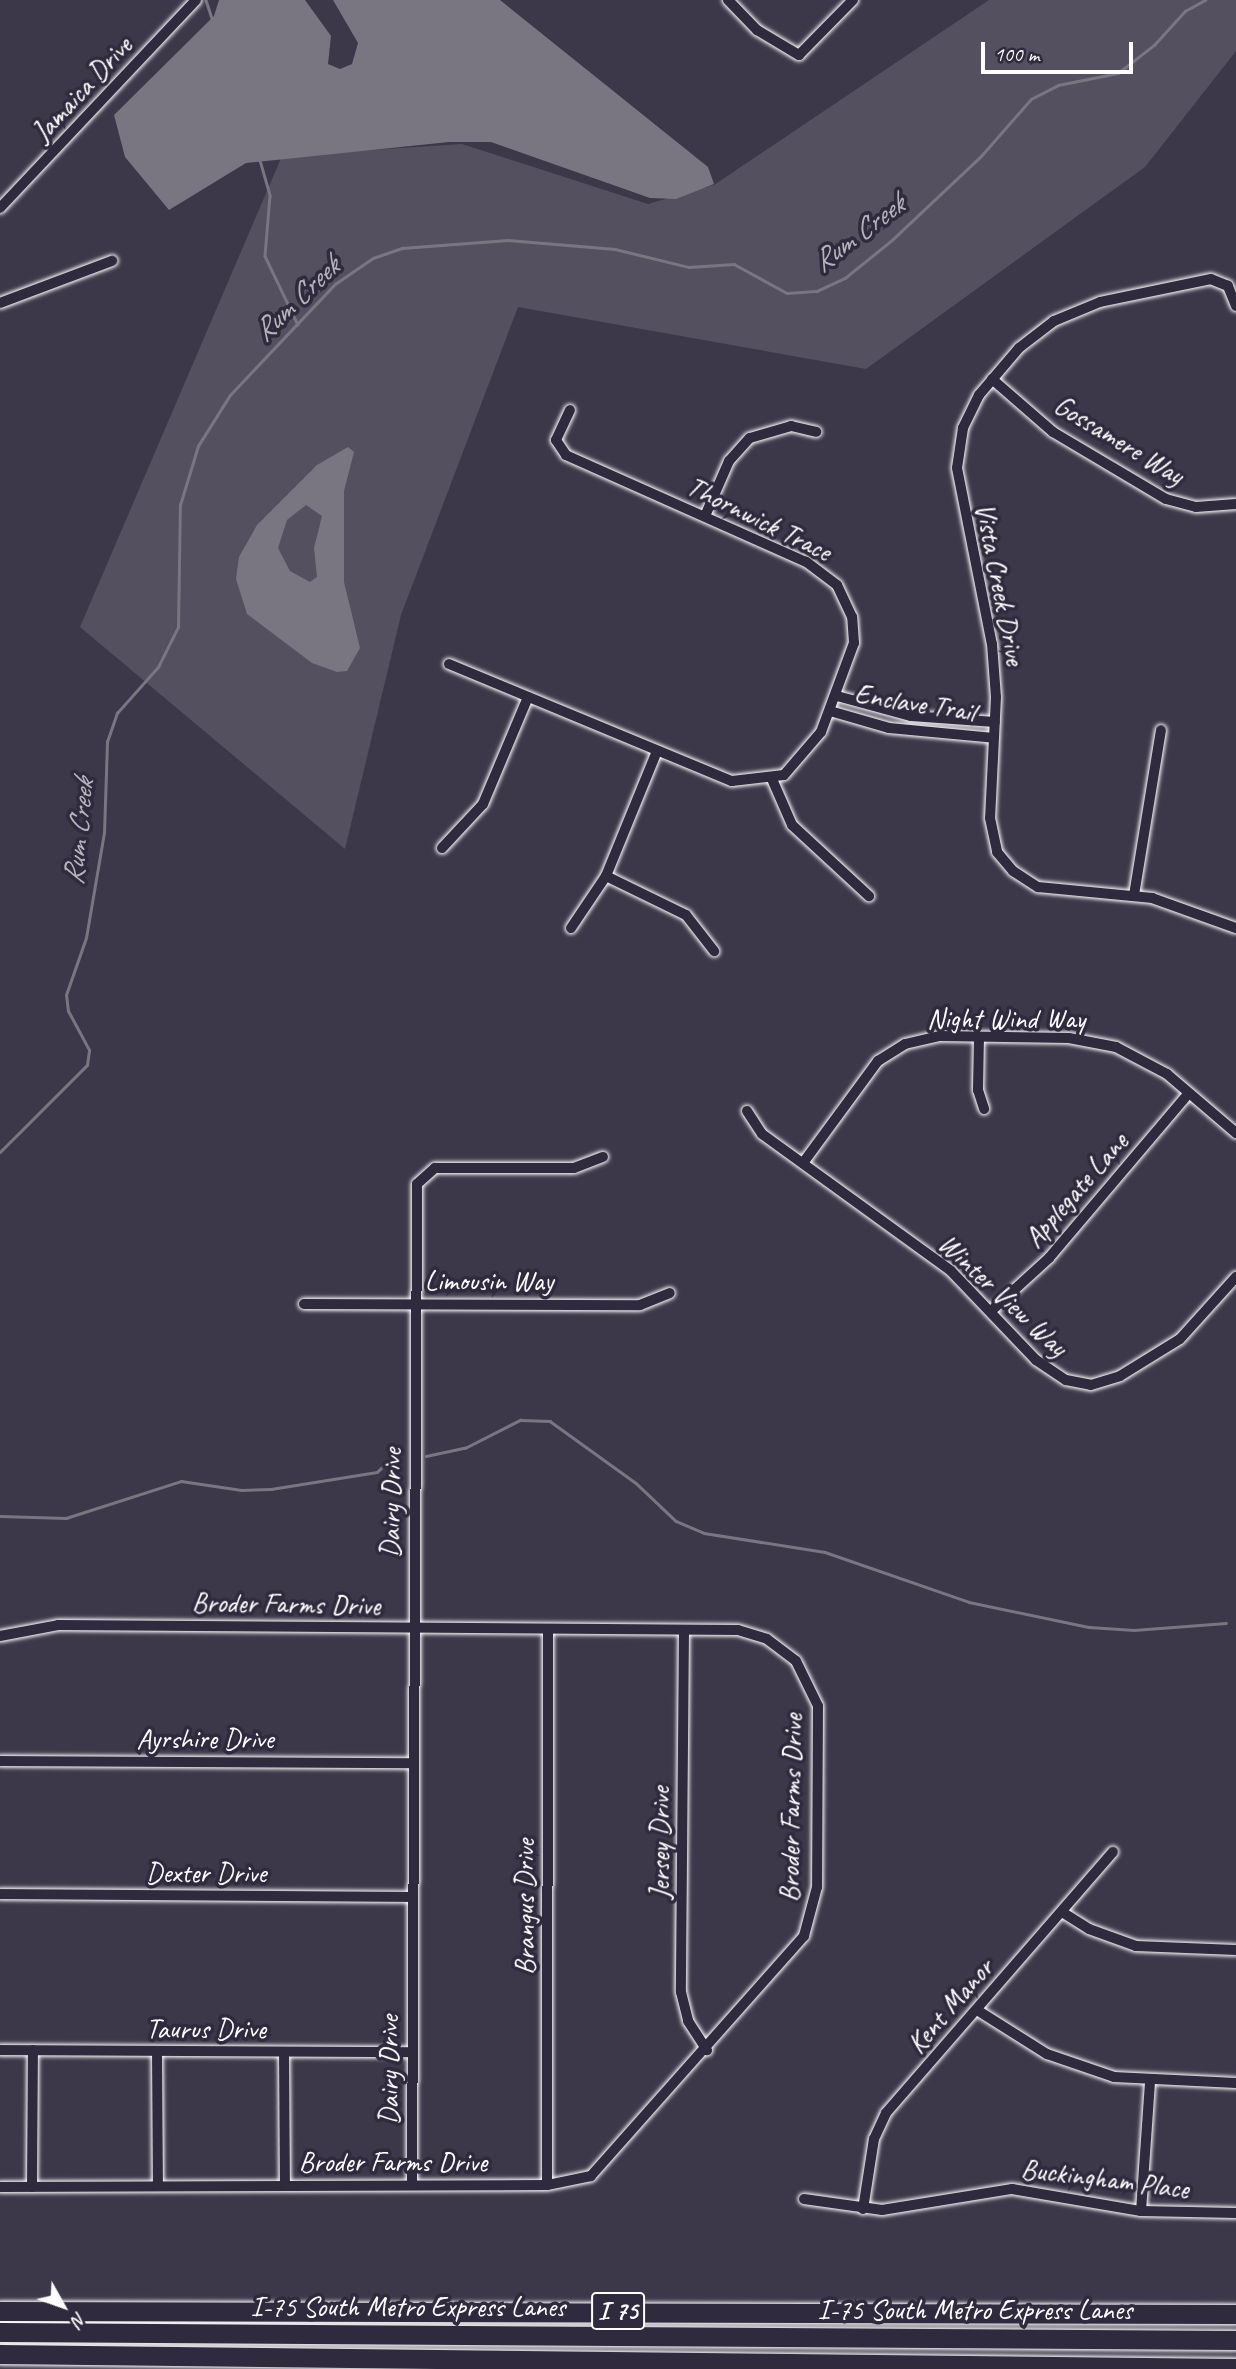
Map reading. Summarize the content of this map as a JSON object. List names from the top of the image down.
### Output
{
  "streets": {
    "highway": ["I-75 South Metro Express Lanes", "I 75"],
    "street": [
      "Jamaica Drive",
      "Gossamere Way",
      "Thornwick Trace",
      "Vista Creek Drive",
      "Enclave Trail",
      "Night Wind Way",
      "Applegate Lane",
      "Limousin Way",
      "Winter View Way",
      "Dairy Drive",
      "Broder Farms Drive",
      "Ayrshire Drive",
      "Jersey Drive",
      "Dexter Drive",
      "Brangus Drive",
      "Kent Manor",
      "Taurus Drive",
      "Buckingham Place"
    ]
  },
  "crossings": [
    ["Gossamere Way", "Vista Creek Drive"],
    ["Thornwick Trace", "Enclave Trail"],
    ["Vista Creek Drive", "Enclave Trail"],
    ["Night Wind Way", "Applegate Lane"],
    ["Night Wind Way", "Winter View Way"],
    ["Applegate Lane", "Winter View Way"],
    ["Limousin Way", "Dairy Drive"],
    ["Dairy Drive", "Broder Farms Drive"],
    ["Dairy Drive", "Ayrshire Drive"],
    ["Dairy Drive", "Dexter Drive"],
    ["Dairy Drive", "Taurus Drive"],
    ["Broder Farms Drive", "Jersey Drive"],
    ["Broder Farms Drive", "Brangus Drive"],
    ["Kent Manor", "Buckingham Place"]
  ],
  "water": ["Rum Creek"],
  "scale_bar": "100 m",
  "north": "bottom right"
}
